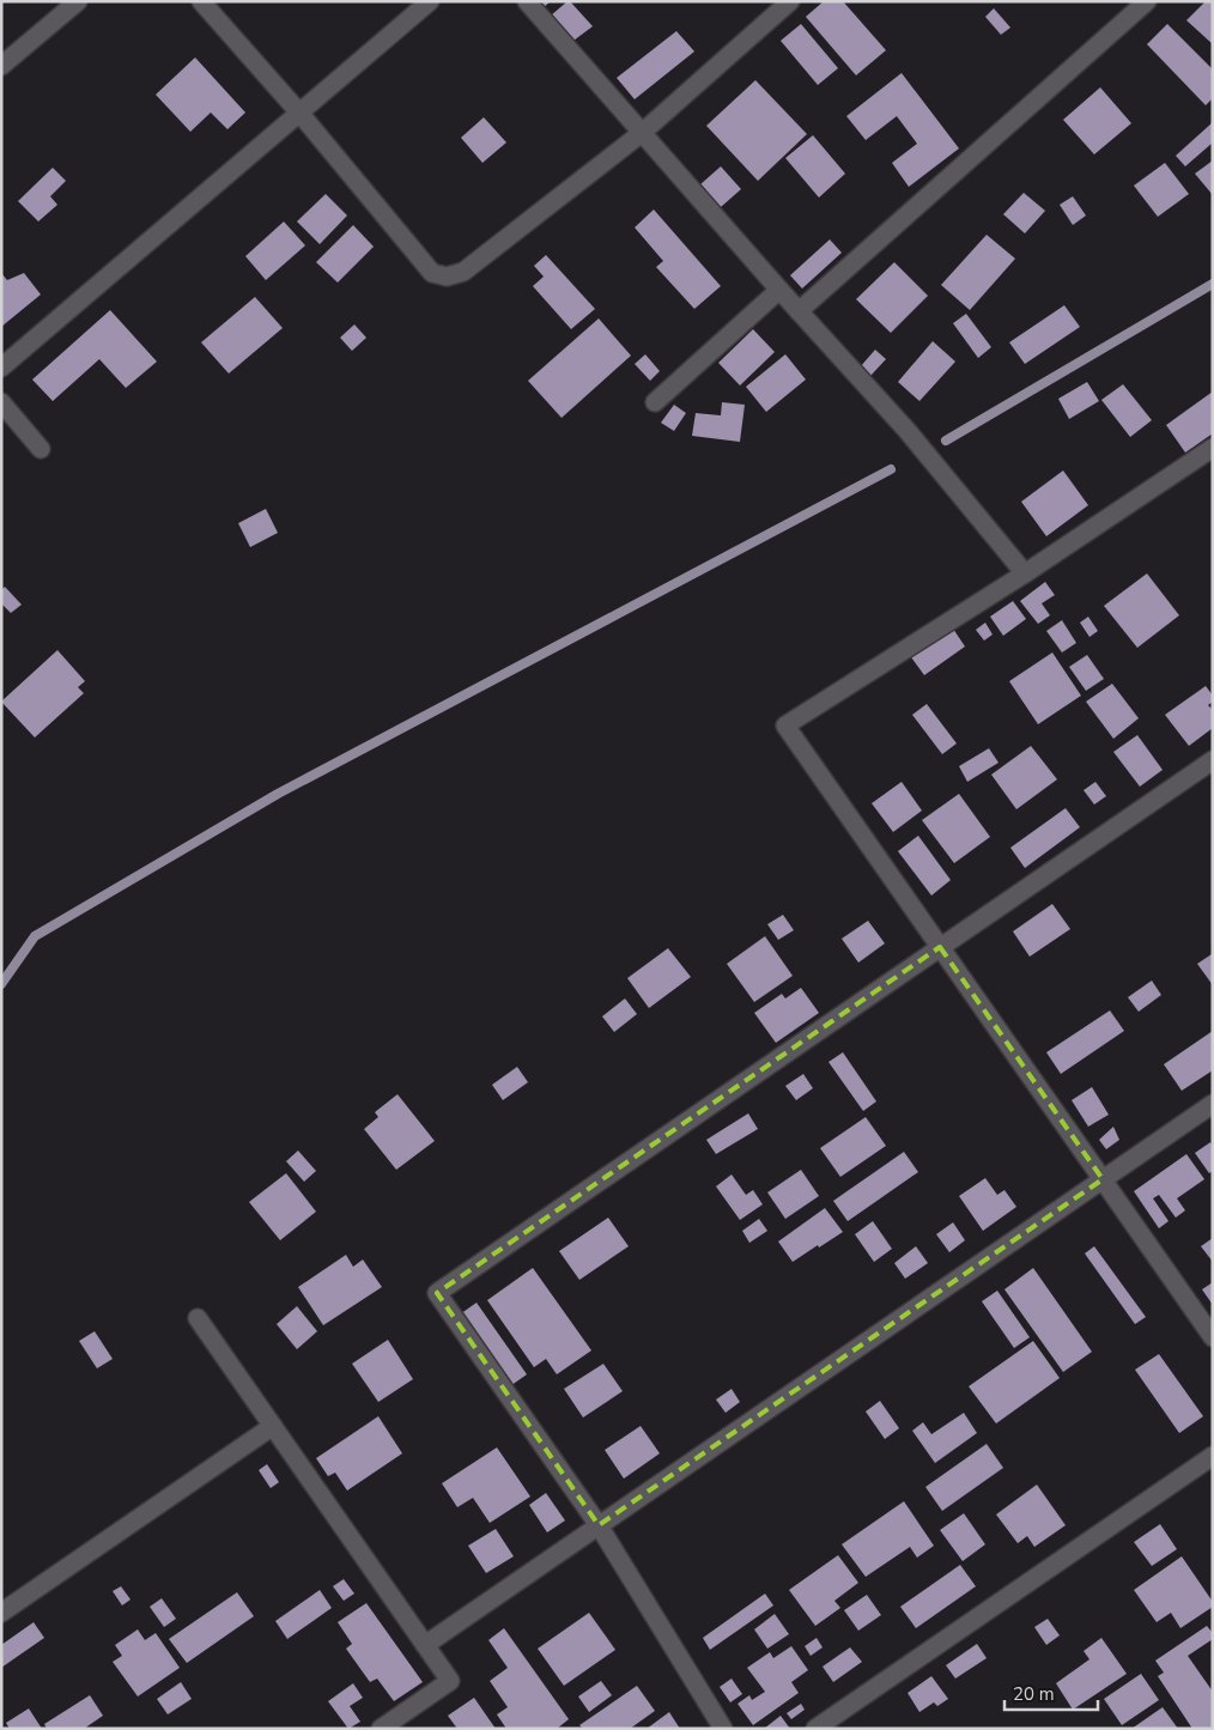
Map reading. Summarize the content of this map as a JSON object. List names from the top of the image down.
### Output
{
  "scale_bar": "20 m"
}
